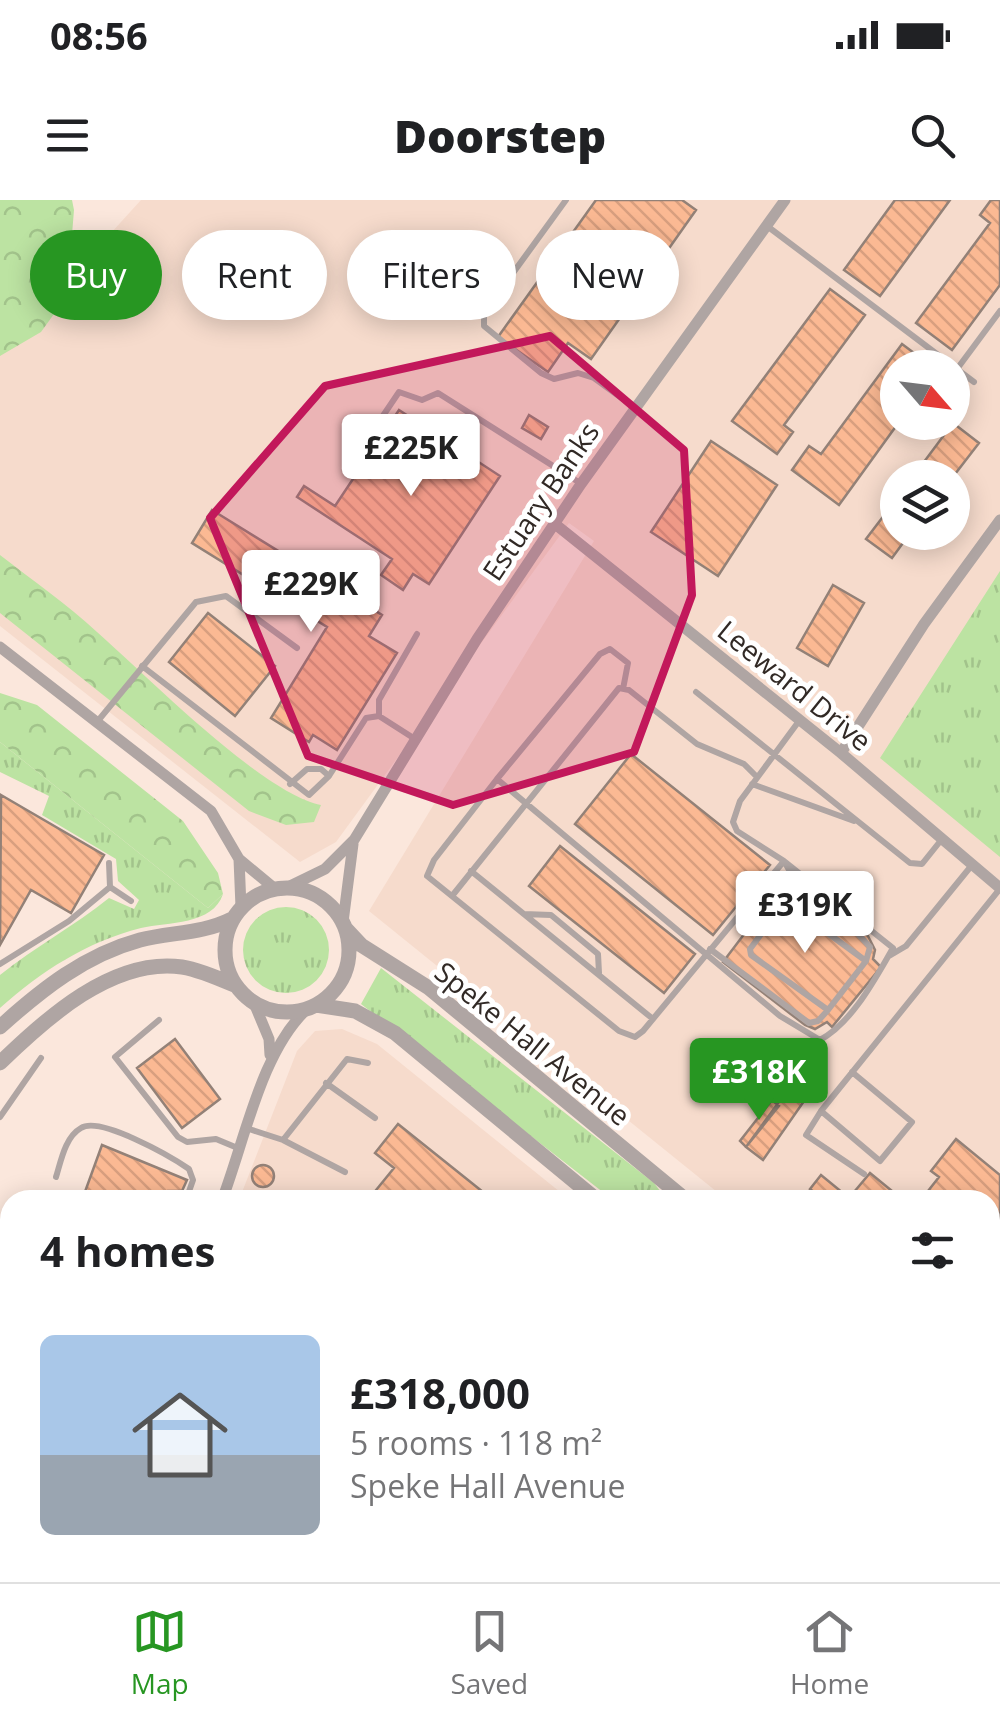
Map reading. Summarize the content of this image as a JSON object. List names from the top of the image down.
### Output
{
  "streets": {
    "street": ["Estuary Banks", "Leeward Drive", "Speke Hall Avenue"]
  },
  "crossings": [
    ["Estuary Banks", "Leeward Drive"],
    ["Estuary Banks", "Speke Hall Avenue"]
  ],
  "north": "bottom right",
  "page": {
    "status": "08:56",
    "header": "Doorstep",
    "chip": [
      "Buy",
      "Rent",
      "Filters",
      "New"
    ],
    "price": [
      "£225K",
      "£229K",
      "£319K",
      "£318K"
    ],
    "heading": "4 homes",
    "list": [
      {
        "name": "£318,000",
        "note": "5 rooms · 118 m² · Speke Hall Avenue"
      }
    ],
    "tabs": ["Map", "Saved", "Home"]
  }
}
